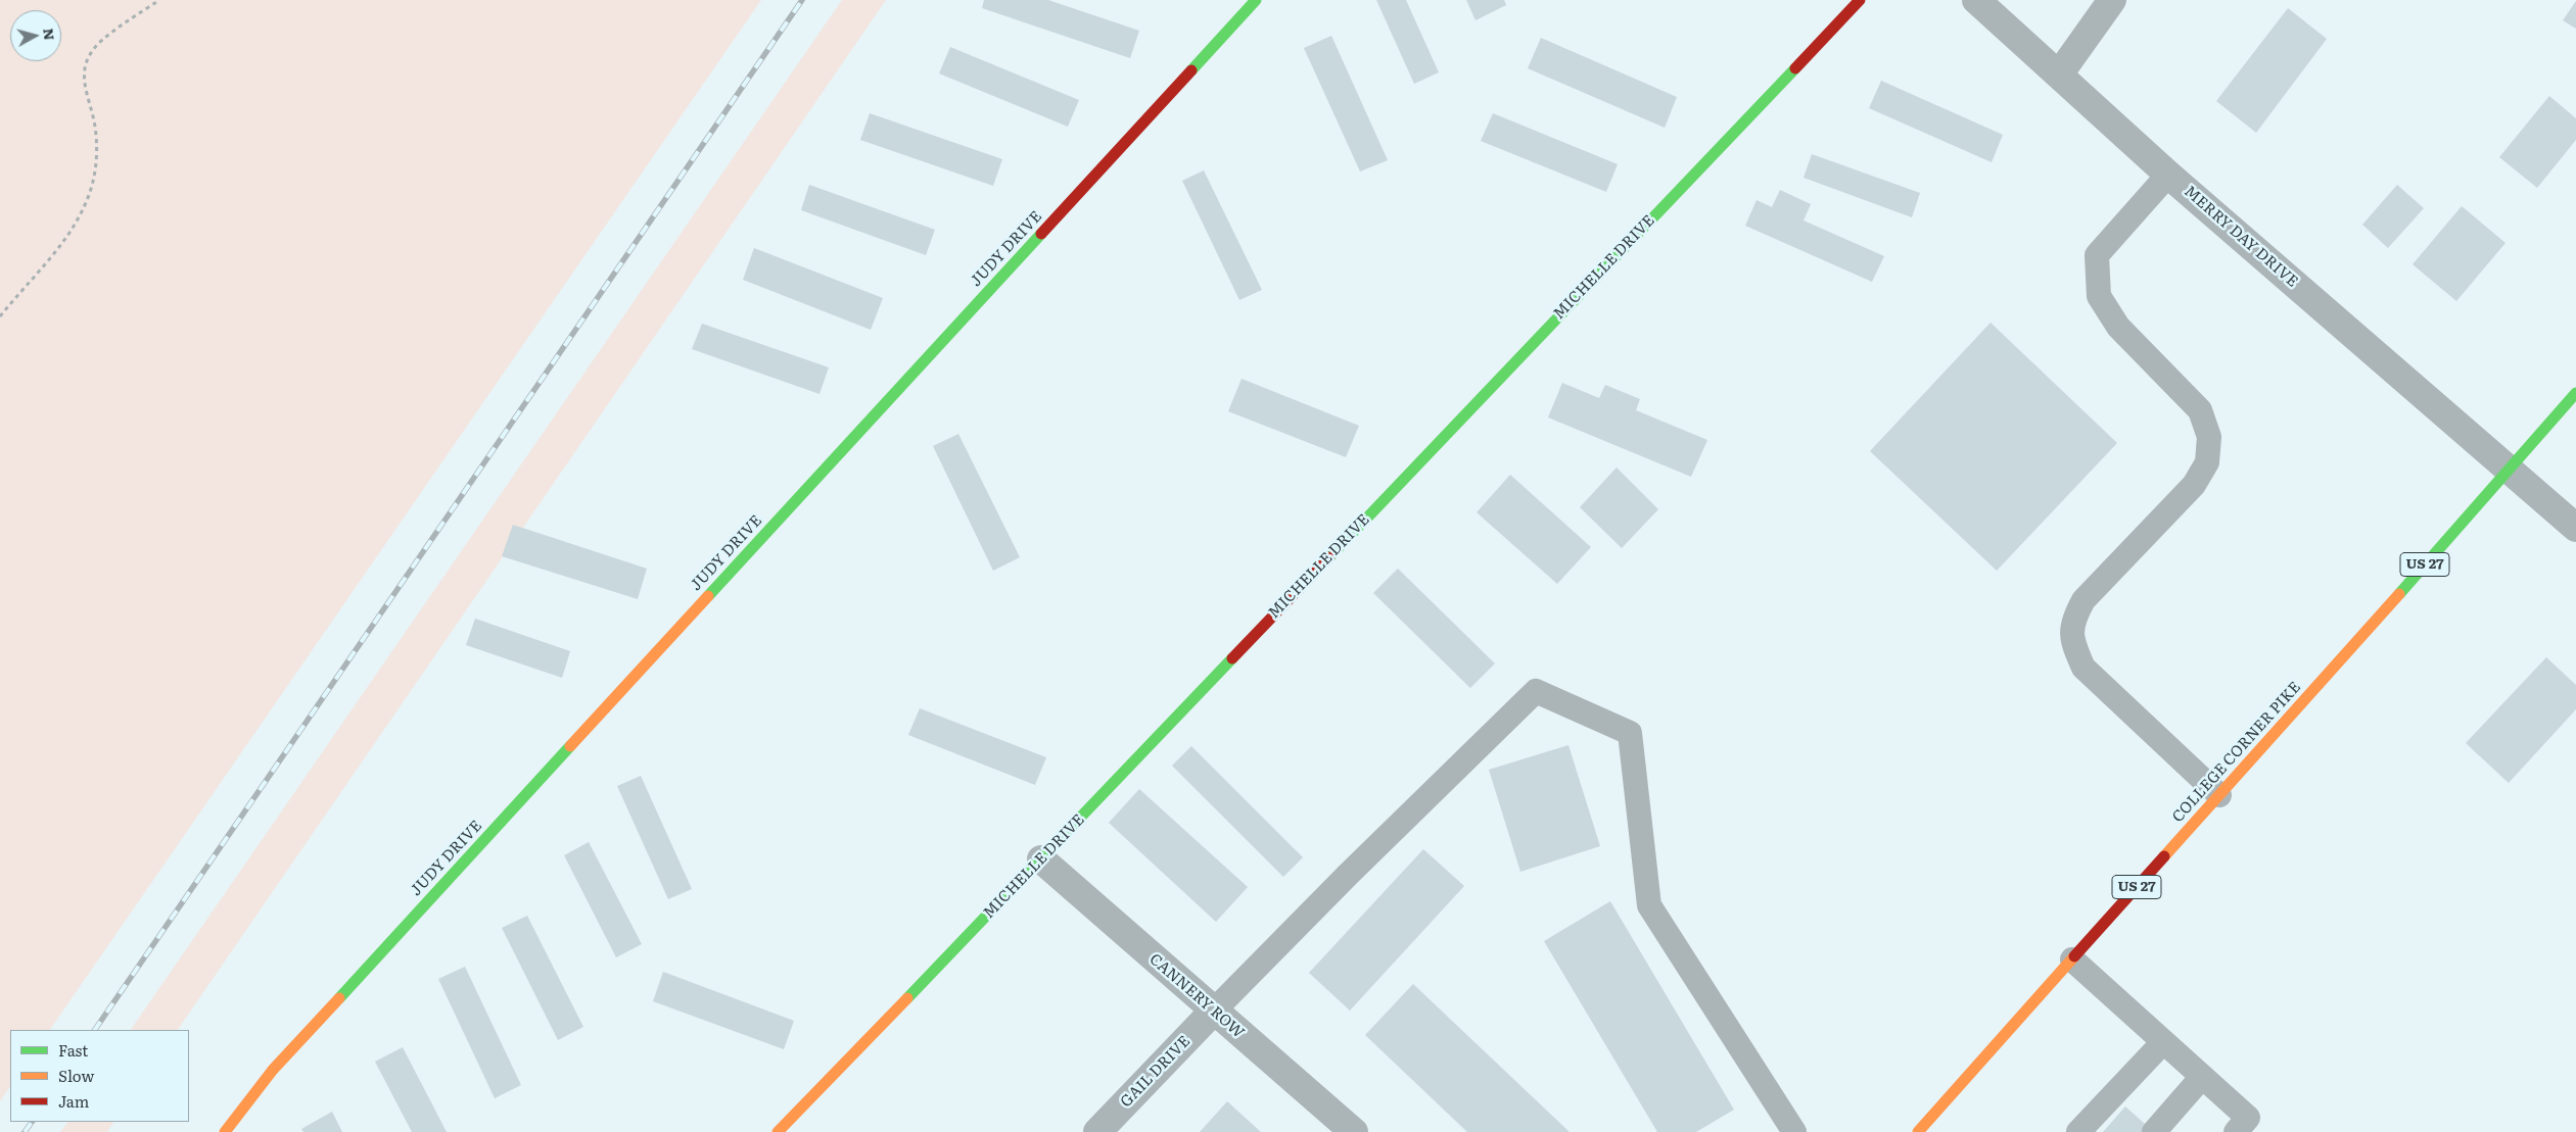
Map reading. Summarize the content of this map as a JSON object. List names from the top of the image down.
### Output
{
  "streets": {
    "main road": [
      "JUDY DRIVE",
      "MICHELLE DRIVE",
      "US 27",
      "COLLEGE CORNER PIKE"
    ],
    "street": ["MERRY DAY DRIVE", "CANNERY ROW", "GAIL DRIVE"]
  },
  "crossings": [
    ["MERRY DAY DRIVE", "COLLEGE CORNER PIKE"],
    ["MICHELLE DRIVE", "CANNERY ROW"],
    ["CANNERY ROW", "GAIL DRIVE"]
  ],
  "legend": ["Fast", "Slow", "Jam"],
  "north": "right"
}
